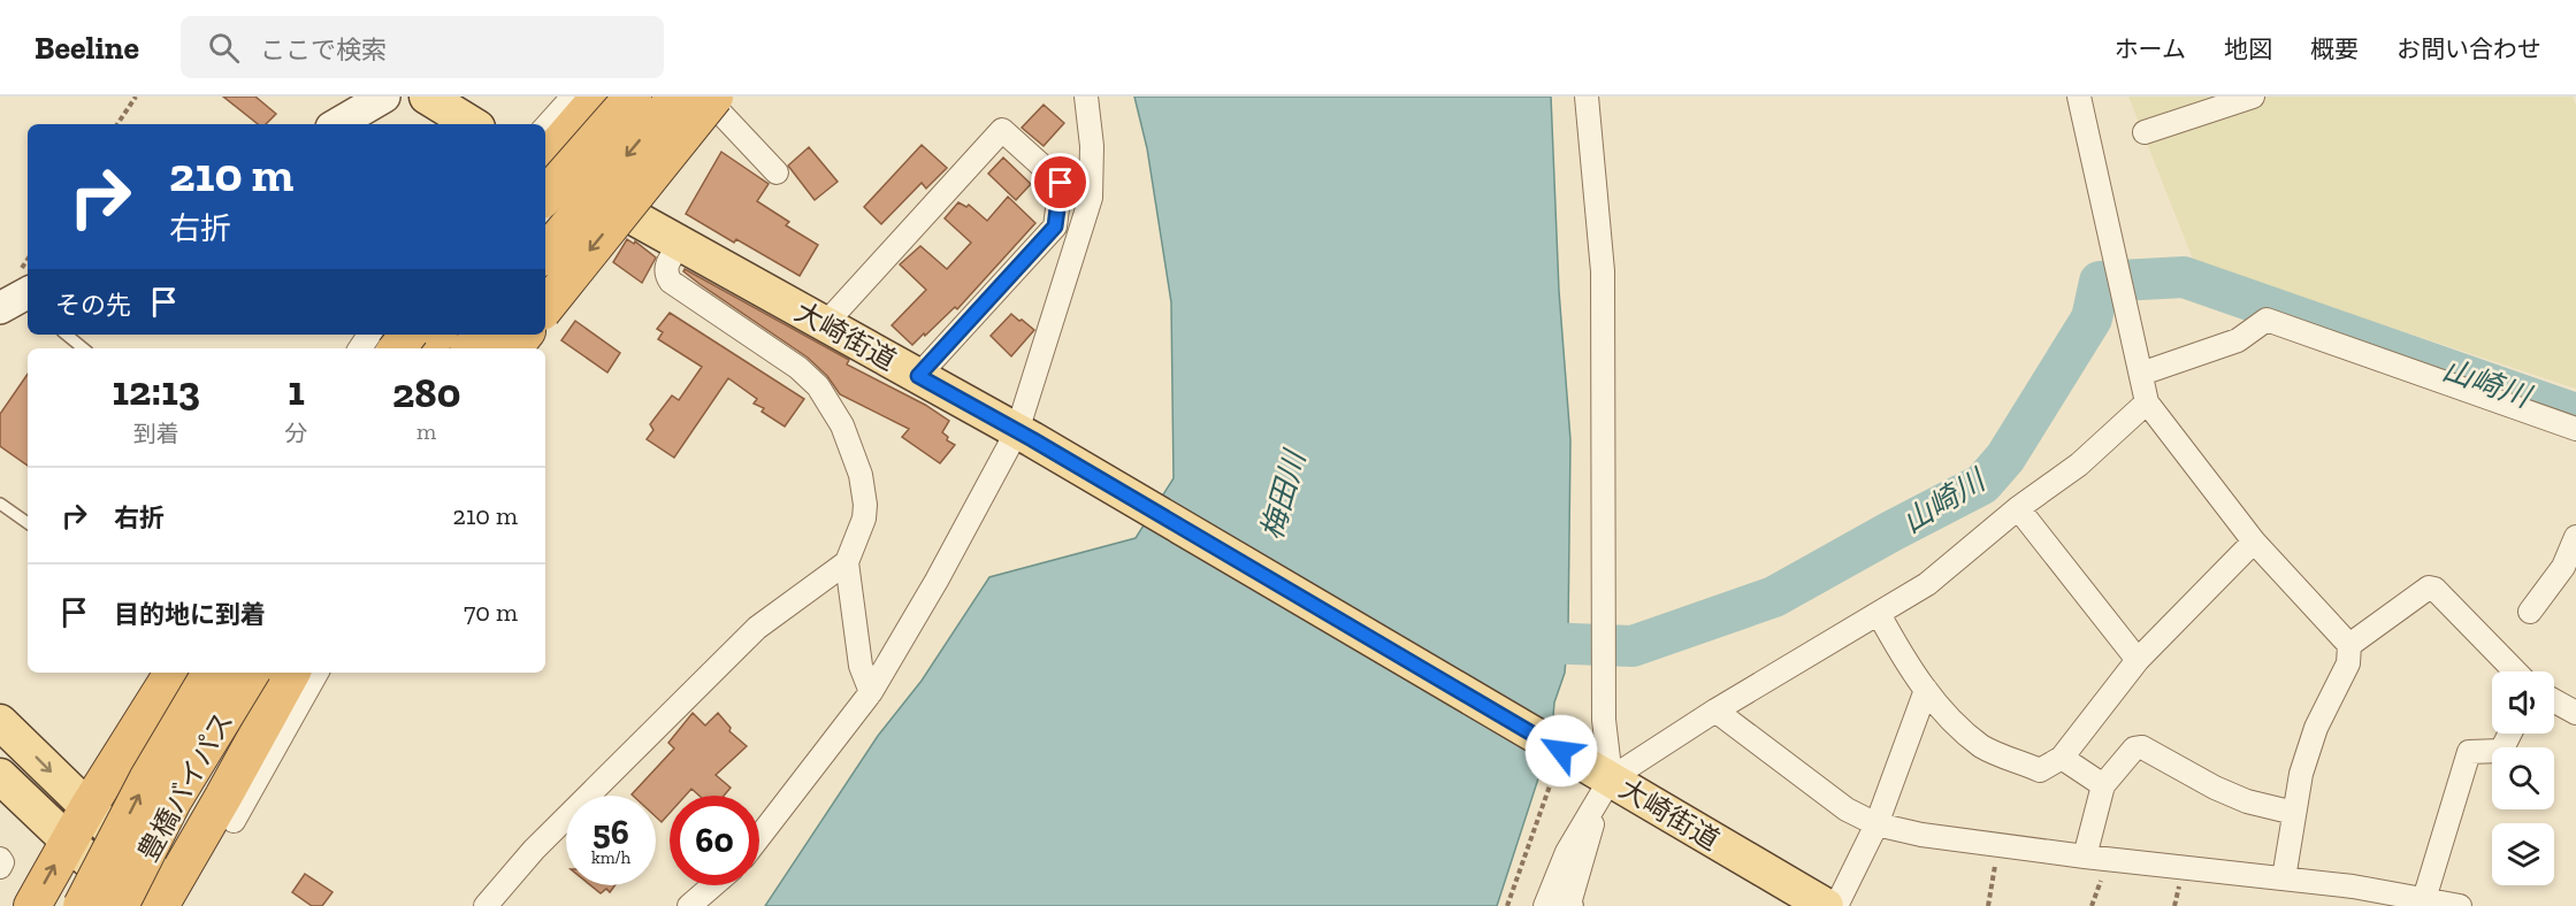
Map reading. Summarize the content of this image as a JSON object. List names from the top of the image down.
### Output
{
  "streets": {
    "highway": ["豊橋バイパス"],
    "main road": ["大崎街道"]
  },
  "water": ["山崎川", "梅田川"],
  "page": {
    "header": "Beeline",
    "search": "ここで検索",
    "nav": [
      "ホーム",
      "地図",
      "概要",
      "お問い合わせ"
    ],
    "turn": ["210 m", "右折"],
    "then": "その先",
    "eta": [
      "12:13",
      "到着",
      "1",
      "分",
      "280",
      "m"
    ],
    "list": [
      {
        "name": "右折",
        "value": "210 m"
      },
      {
        "name": "目的地に到着",
        "value": "70 m"
      }
    ],
    "speed": "56 km/h",
    "limit": "60"
  }
}
